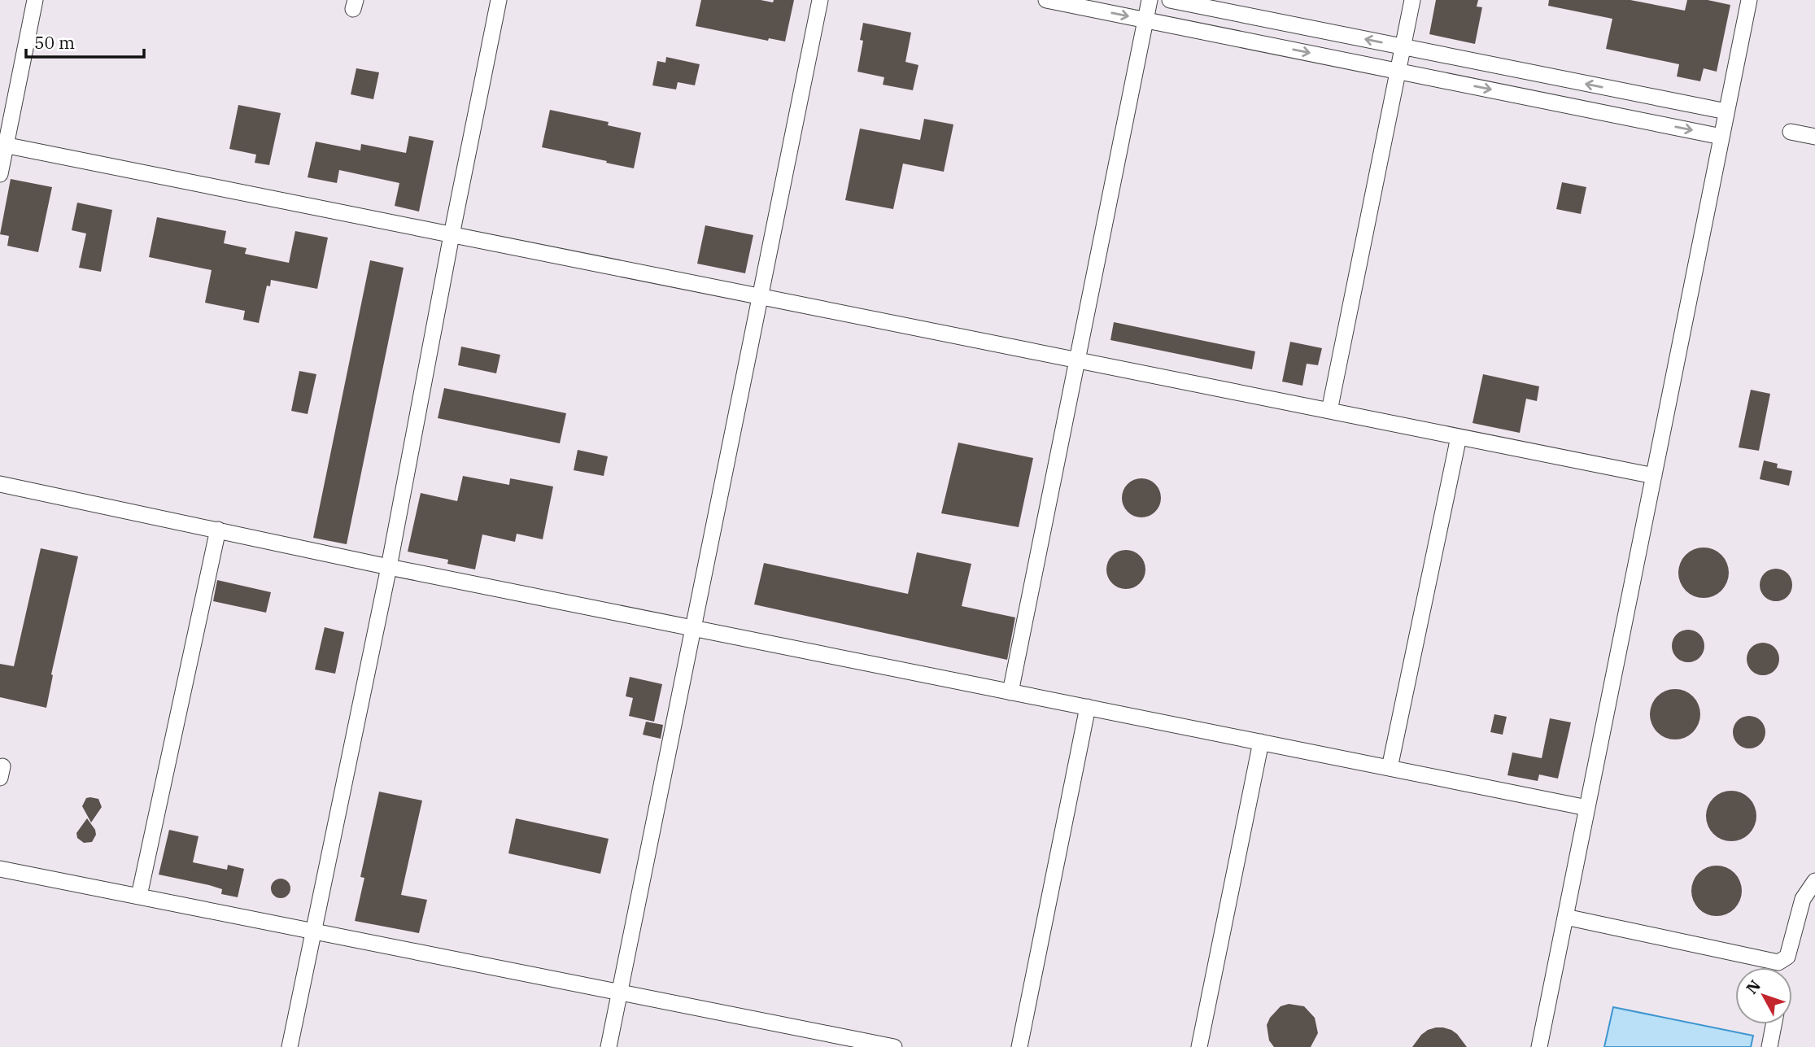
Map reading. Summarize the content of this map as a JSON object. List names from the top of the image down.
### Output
{
  "scale_bar": "50 m",
  "north": "top left"
}
